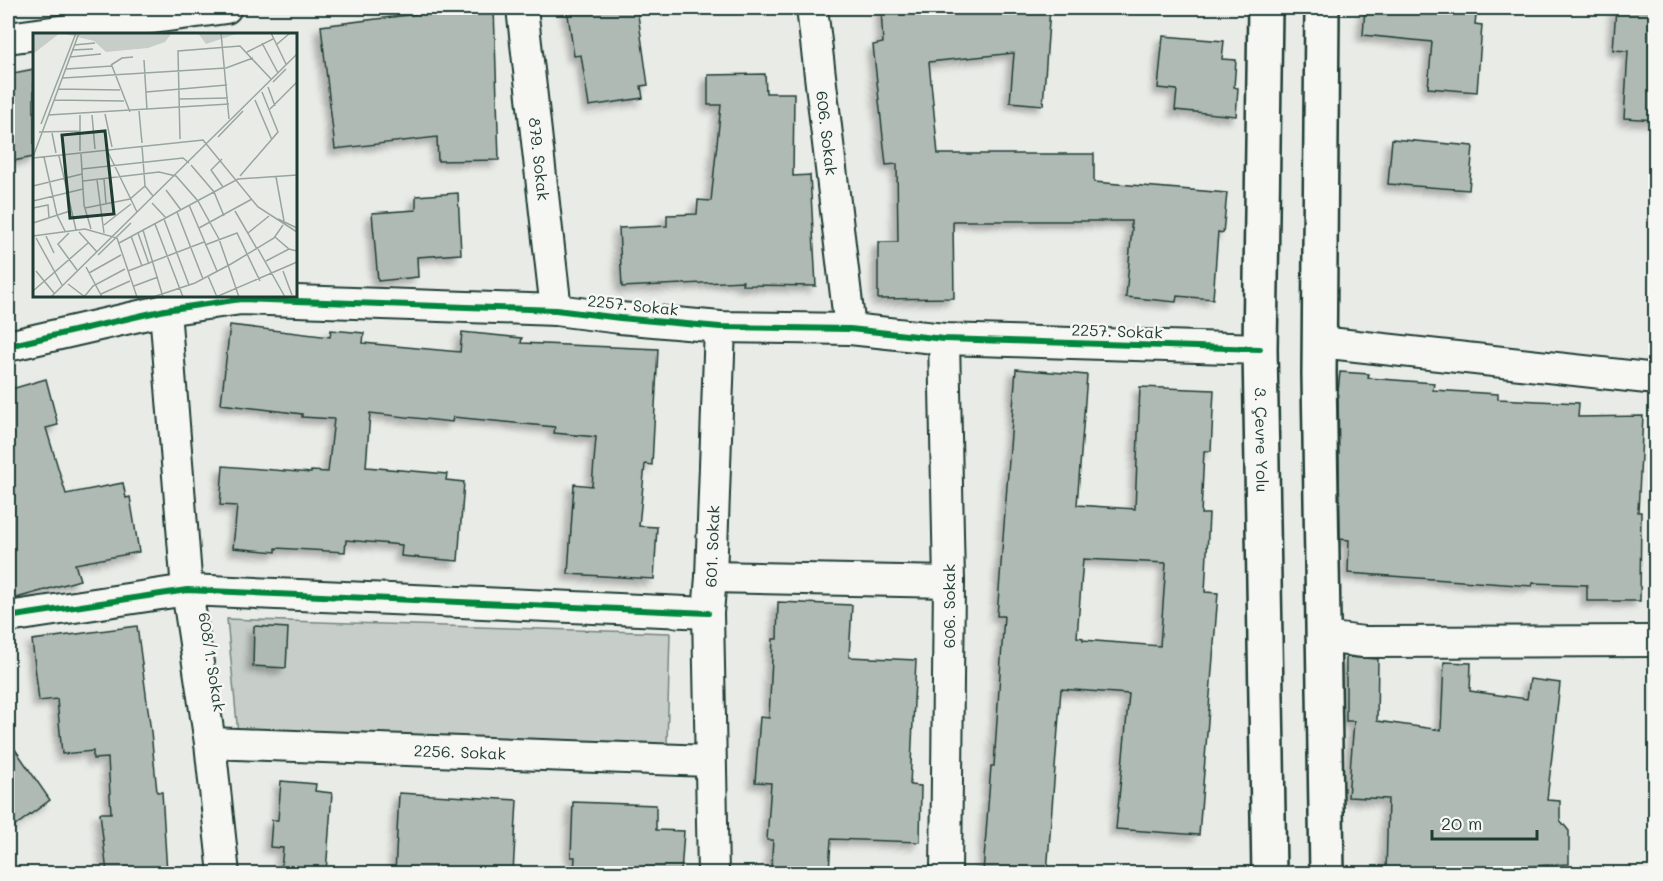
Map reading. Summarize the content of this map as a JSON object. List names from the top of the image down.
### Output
{
  "streets": {
    "main road": ["3. Çevre Yolu"],
    "street": [
      "606. Sokak",
      "879. Sokak",
      "2257. Sokak",
      "601. Sokak",
      "608/1. Sokak",
      "2256. Sokak"
    ]
  },
  "crossings": [
    ["606. Sokak", "2257. Sokak"],
    ["879. Sokak", "2257. Sokak"],
    ["2257. Sokak", "3. Çevre Yolu"],
    ["2257. Sokak", "601. Sokak"],
    ["2257. Sokak", "608/1. Sokak"],
    ["601. Sokak", "2256. Sokak"],
    ["608/1. Sokak", "2256. Sokak"]
  ],
  "scale_bar": "20 m"
}
